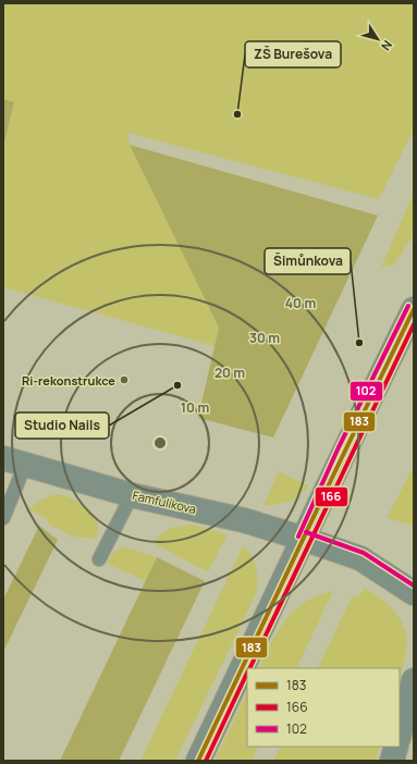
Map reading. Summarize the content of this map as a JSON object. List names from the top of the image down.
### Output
{
  "streets": {
    "street": ["Famfulíkova"]
  },
  "places": [
    "ZŠ Burešova",
    "Šimůnkova",
    "Ri-rekonstrukce",
    "Studio Nails"
  ],
  "lines": ["transit line 102", "transit line 183", "transit line 166"],
  "legend": ["183", "166", "102"],
  "north": "bottom right",
  "rings": [
    "40 m",
    "30 m",
    "20 m",
    "10 m"
  ]
}
